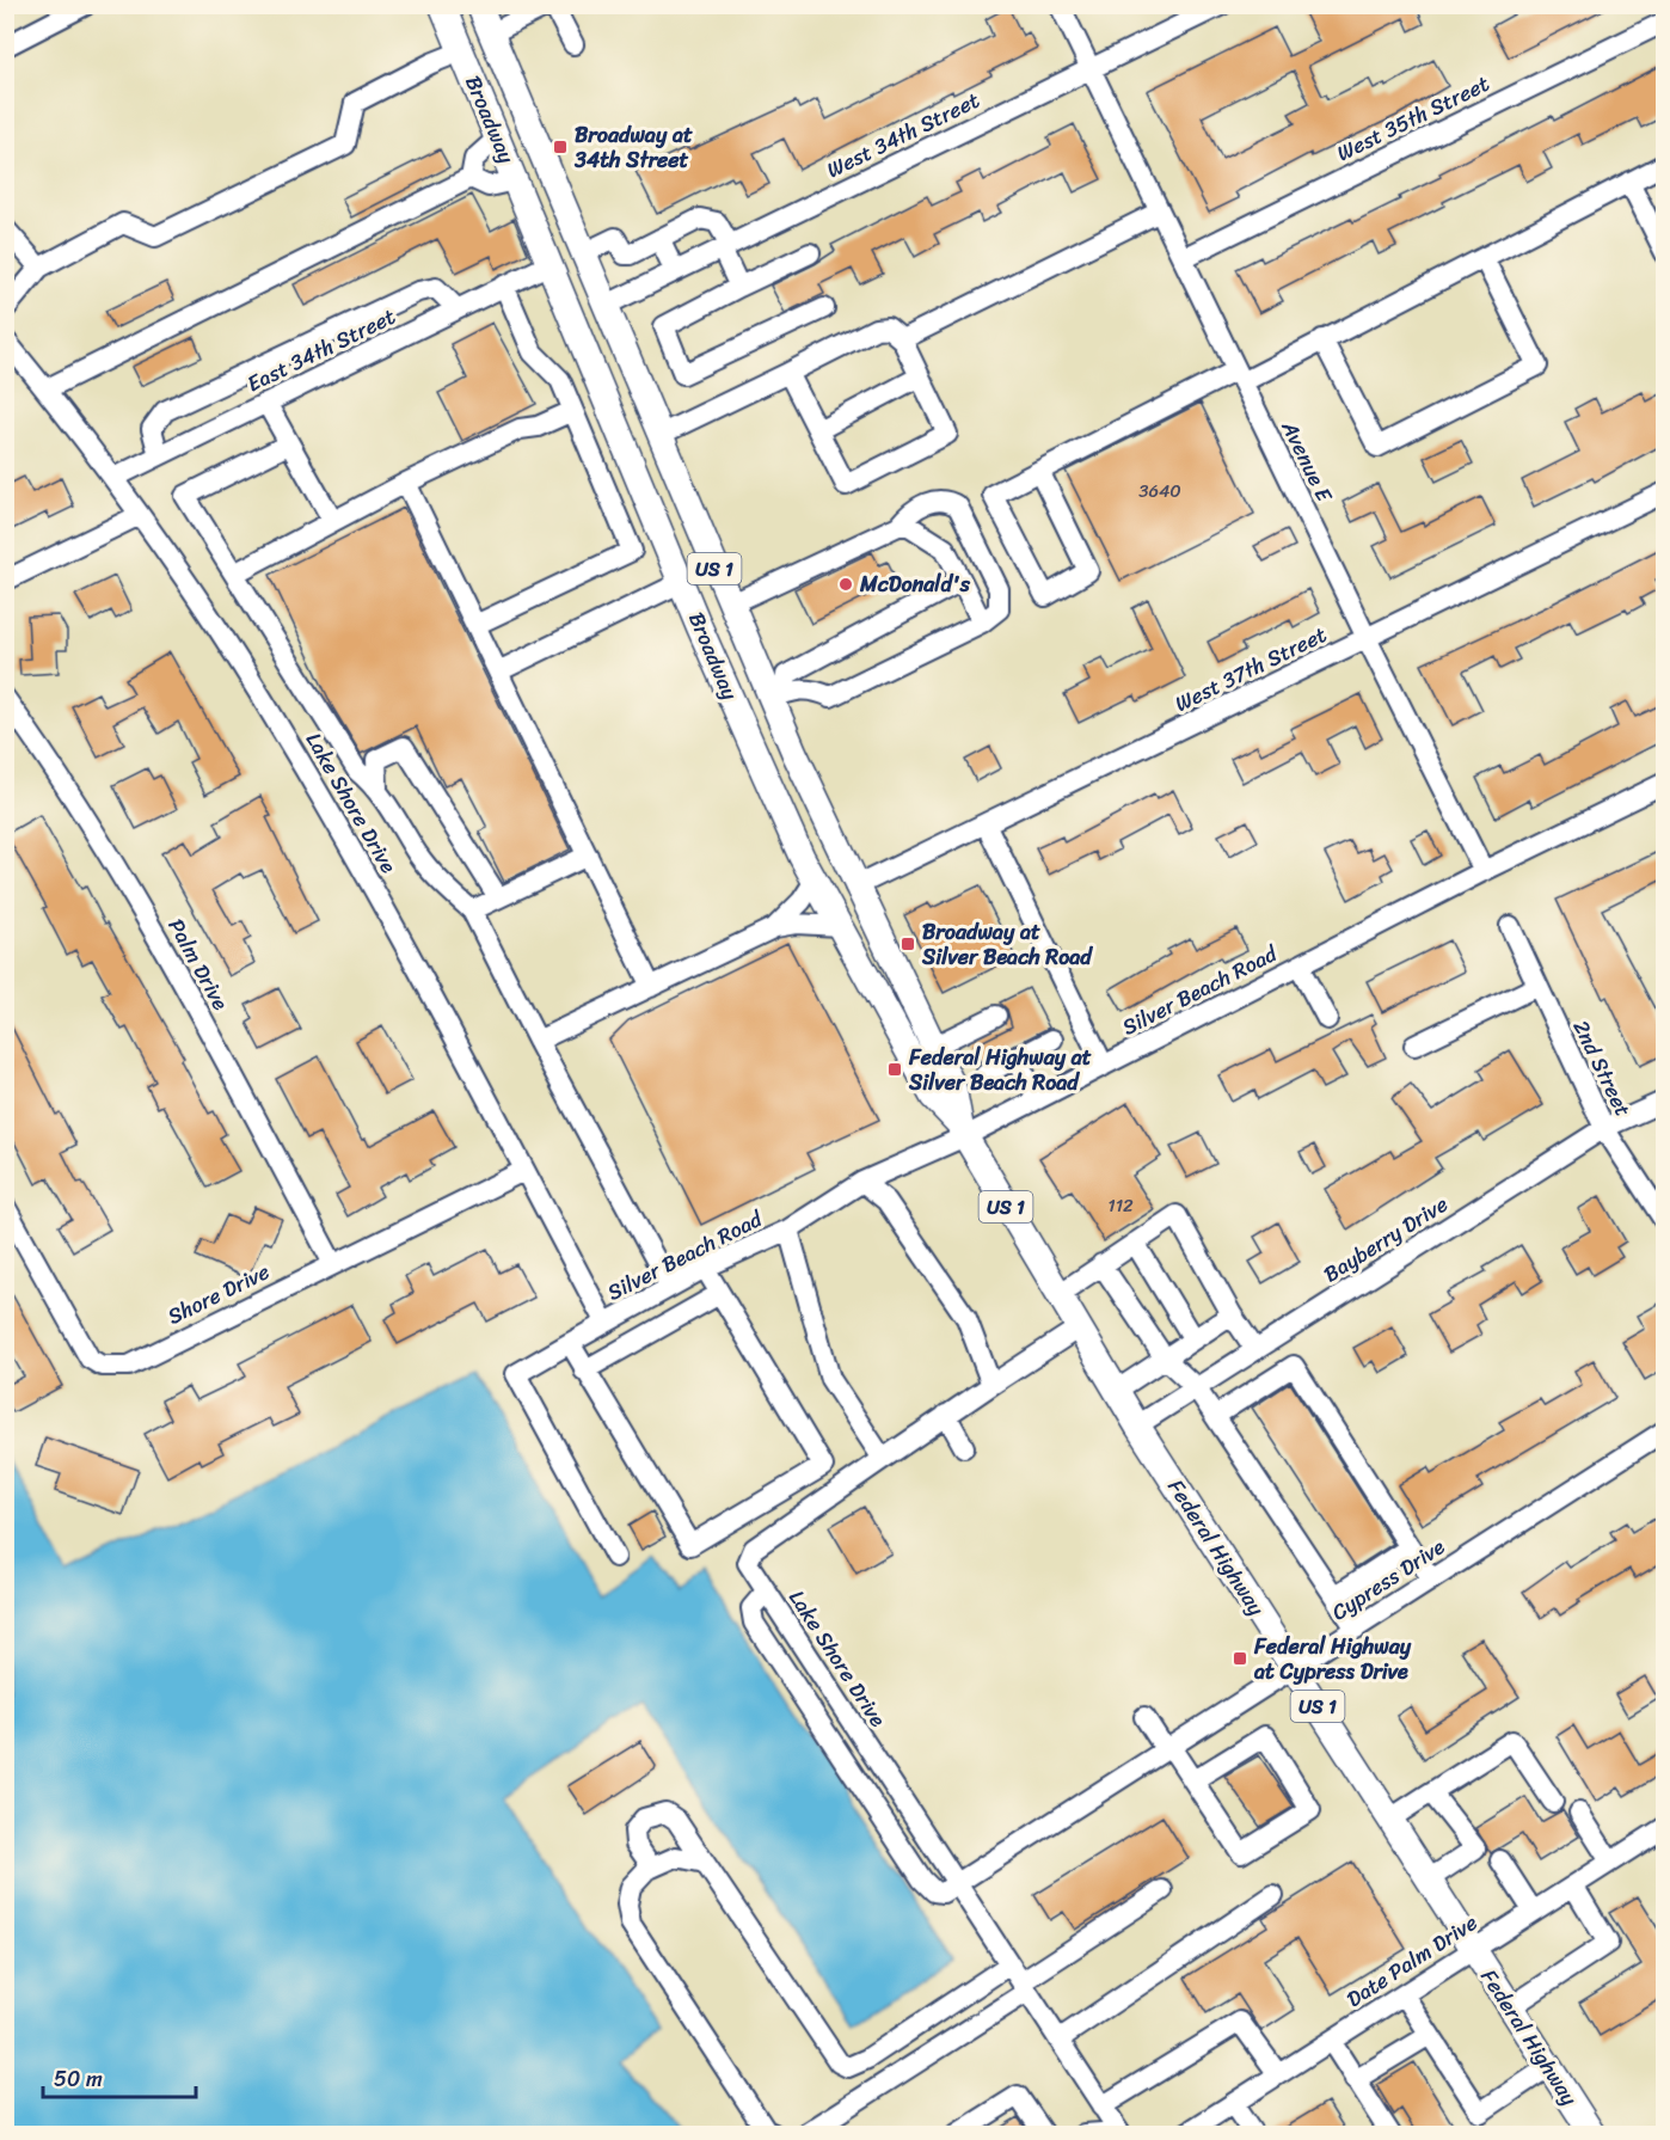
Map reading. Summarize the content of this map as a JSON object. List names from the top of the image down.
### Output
{
  "streets": {
    "main road": ["Broadway", "US 1", "Federal Highway"],
    "street": [
      "West 35th Street",
      "West 34th Street",
      "East 34th Street",
      "Avenue E",
      "West 37th Street",
      "Lake Shore Drive",
      "Palm Drive",
      "Silver Beach Road",
      "2nd Street",
      "Bayberry Drive",
      "Shore Drive",
      "Cypress Drive",
      "Date Palm Drive"
    ]
  },
  "crossings": [
    ["West 35th Street", "Avenue E"],
    ["Broadway", "West 34th Street"],
    ["Broadway", "East 34th Street"],
    ["Broadway", "West 37th Street"],
    ["Broadway", "Silver Beach Road"],
    ["Broadway", "Federal Highway"],
    ["West 34th Street", "Avenue E"],
    ["East 34th Street", "Lake Shore Drive"],
    ["Avenue E", "West 37th Street"],
    ["Avenue E", "Silver Beach Road"],
    ["Lake Shore Drive", "Silver Beach Road"],
    ["Lake Shore Drive", "Shore Drive"],
    ["Lake Shore Drive", "Cypress Drive"],
    ["Palm Drive", "Shore Drive"],
    ["Silver Beach Road", "Federal Highway"],
    ["2nd Street", "Bayberry Drive"],
    ["Bayberry Drive", "Federal Highway"],
    ["Federal Highway", "Cypress Drive"],
    ["Federal Highway", "Date Palm Drive"]
  ],
  "places": {
    "transit": [
      "Broadway at 34th Street",
      "Broadway at Silver Beach Road",
      "Federal Highway at Silver Beach Road",
      "Federal Highway at Cypress Drive"
    ],
    "other": ["McDonald's"]
  },
  "house_numbers": ["3640", "112"],
  "scale_bar": "50 m"
}
